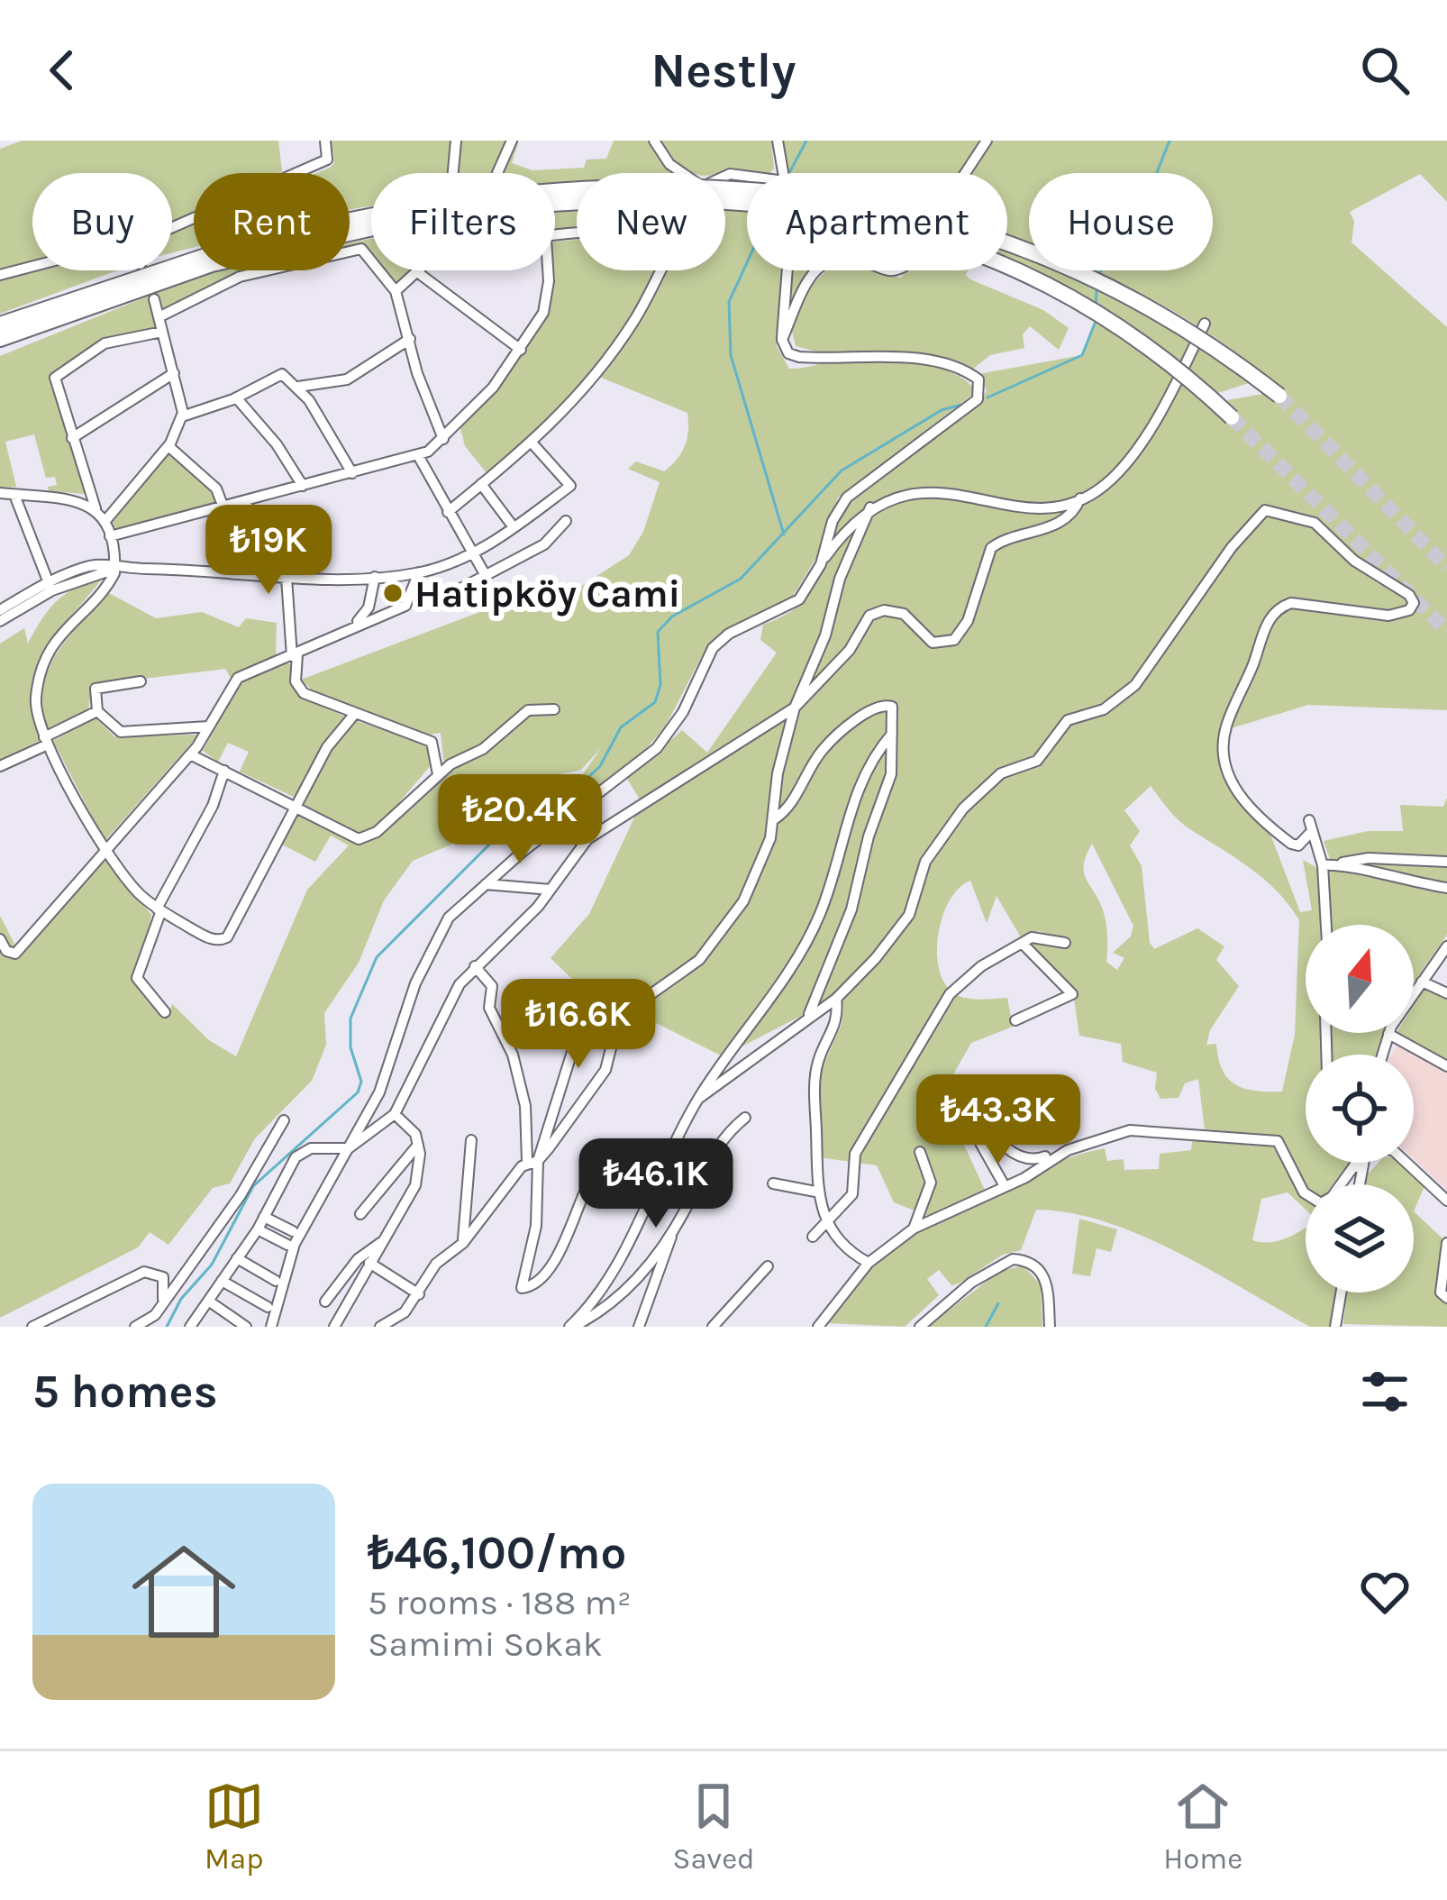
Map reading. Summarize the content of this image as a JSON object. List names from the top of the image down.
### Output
{
  "places": ["Hatipköy Cami"],
  "north": "top",
  "page": {
    "header": "Nestly",
    "chip": [
      "Buy",
      "Rent",
      "Filters",
      "New",
      "Apartment",
      "House"
    ],
    "price": [
      "₺19K",
      "₺20.4K",
      "₺16.6K",
      "₺43.3K",
      "₺46.1K"
    ],
    "heading": "5 homes",
    "list": [
      {
        "name": "₺46,100/mo",
        "note": "5 rooms · 188 m² · Samimi Sokak"
      }
    ],
    "tabs": ["Map", "Saved", "Home"]
  }
}
